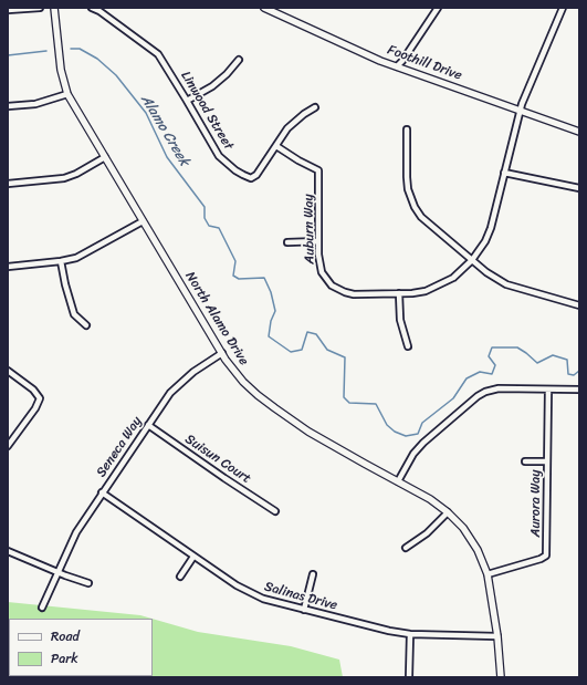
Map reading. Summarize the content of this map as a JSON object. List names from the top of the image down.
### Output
{
  "streets": {
    "street": [
      "Foothill Drive",
      "Linwood Street",
      "Auburn Way",
      "North Alamo Drive",
      "Seneca Way",
      "Suisun Court",
      "Aurora Way",
      "Salinas Drive"
    ]
  },
  "crossings": [
    ["Foothill Drive", "Auburn Way"],
    ["Linwood Street", "Auburn Way"],
    ["North Alamo Drive", "Seneca Way"],
    ["North Alamo Drive", "Aurora Way"],
    ["North Alamo Drive", "Salinas Drive"],
    ["Seneca Way", "Suisun Court"],
    ["Seneca Way", "Salinas Drive"]
  ],
  "water": ["Alamo Creek"],
  "legend": ["Road", "Park"]
}
